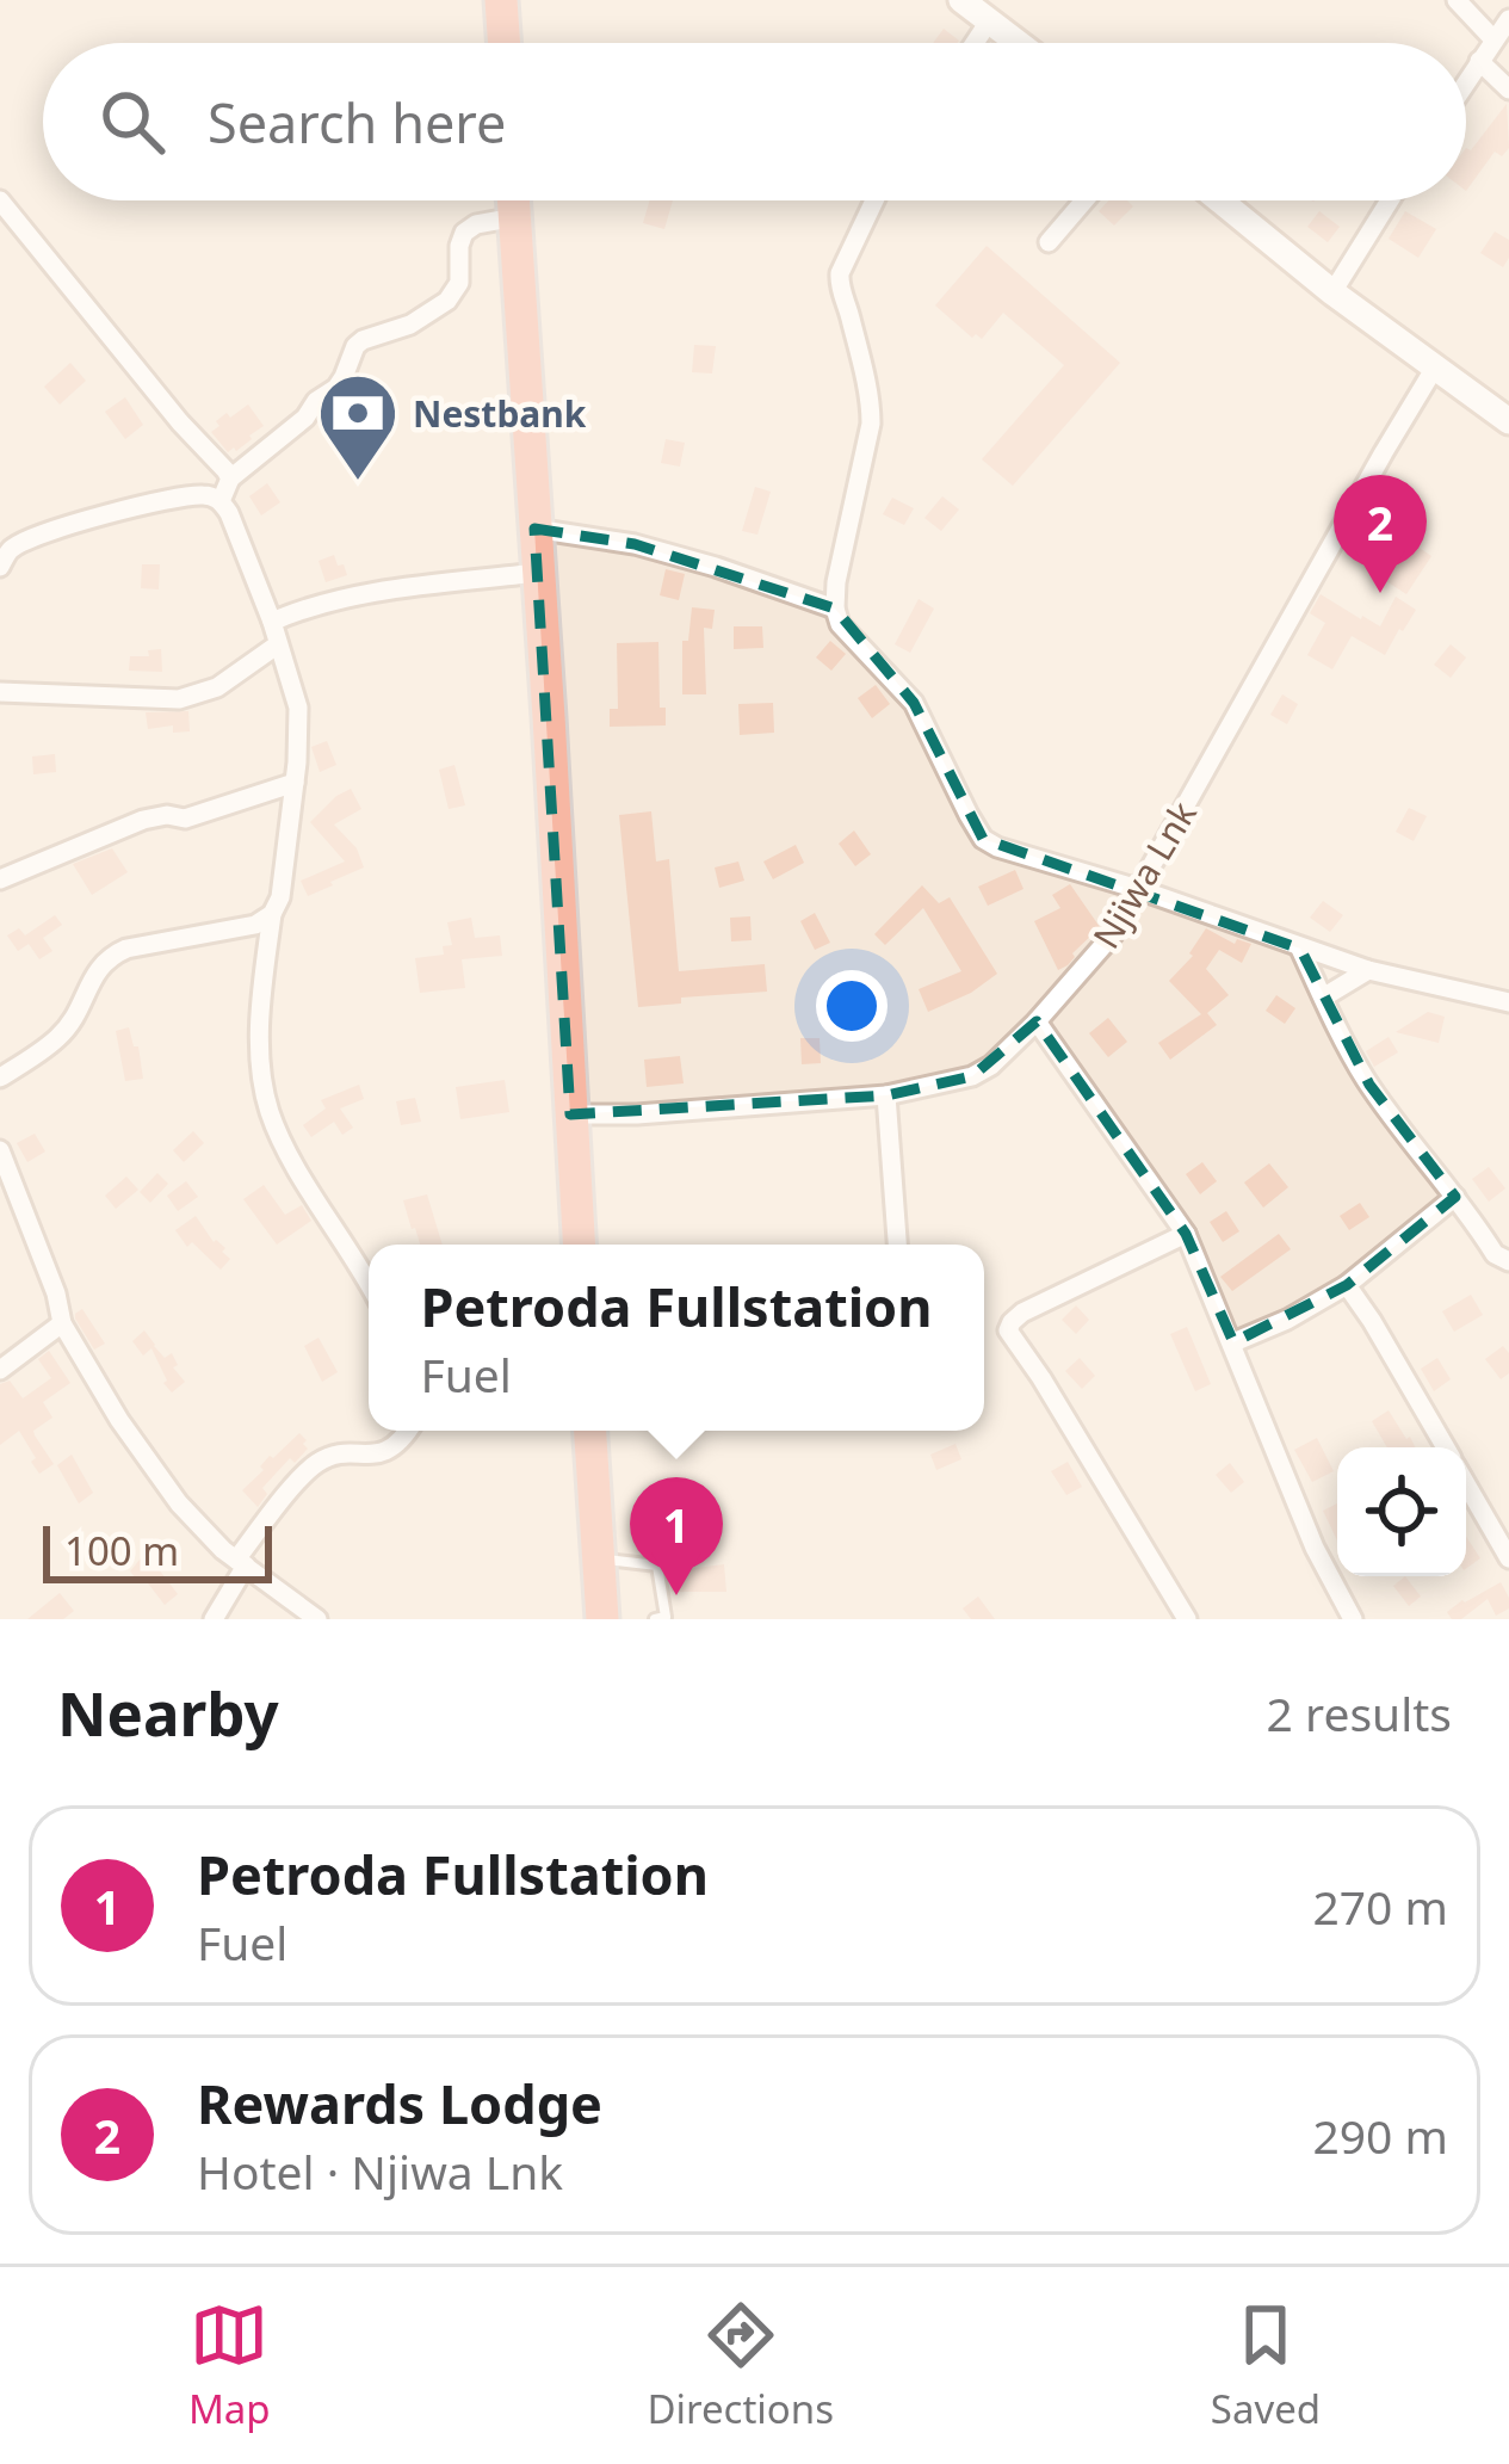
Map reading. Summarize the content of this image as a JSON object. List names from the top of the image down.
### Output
{
  "streets": {
    "street": ["Njiwa Lnk"]
  },
  "places": {
    "bank": ["Nestbank"]
  },
  "scale_bar": "100 m",
  "page": {
    "search": "Search here",
    "pins": ["2", "1"],
    "popup": ["Petroda Fullstation", "Fuel"],
    "scale": "100 m",
    "heading": ["Nearby", "2 results"],
    "list": [
      {
        "mark": "1",
        "name": "Petroda Fullstation",
        "note": "Fuel",
        "value": "270 m"
      },
      {
        "mark": "2",
        "name": "Rewards Lodge",
        "note": "Hotel · Njiwa Lnk",
        "value": "290 m"
      }
    ],
    "nav": ["Map", "Directions", "Saved"]
  }
}
